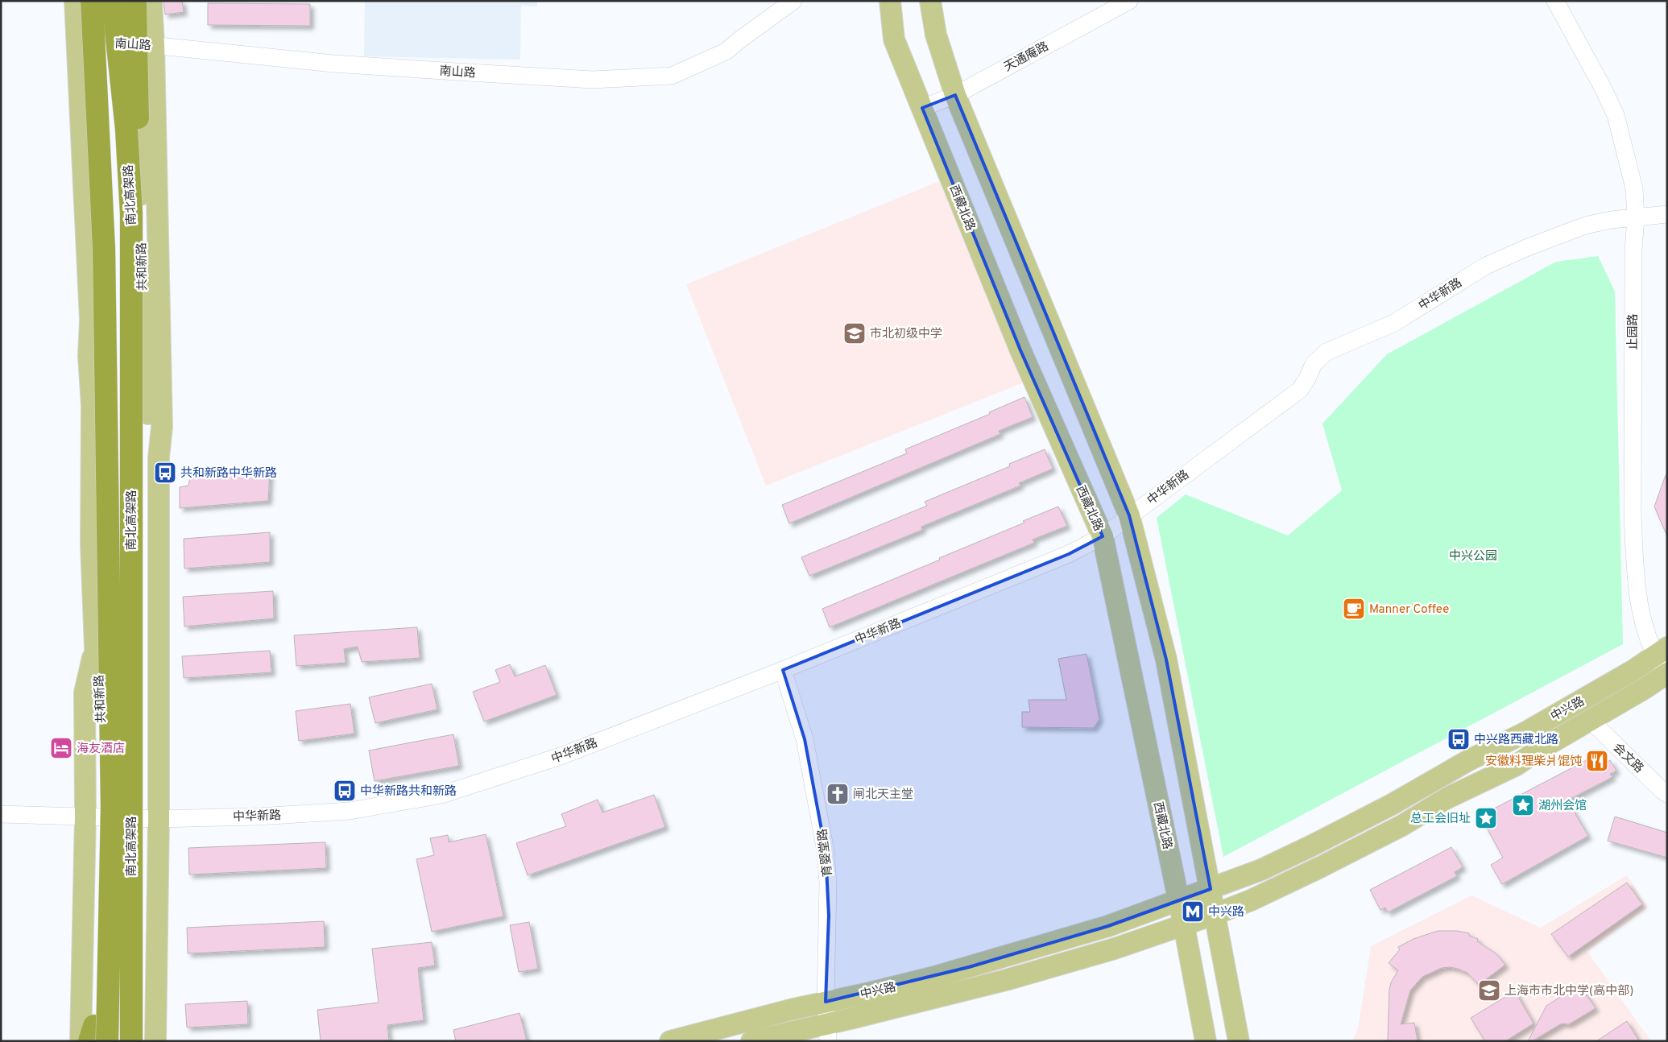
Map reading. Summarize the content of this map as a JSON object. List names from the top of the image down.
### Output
{
  "streets": {
    "highway": ["南北高架路"],
    "main road": ["西藏北路", "共和新路", "中兴路"],
    "street": [
      "南山路",
      "天通庵路",
      "中华新路",
      "止园路",
      "会文路",
      "育婴堂路"
    ]
  },
  "crossings": [
    ["南山路", "共和新路"],
    ["天通庵路", "西藏北路"],
    ["南北高架路", "中华新路"],
    ["西藏北路", "中华新路"],
    ["西藏北路", "中兴路"],
    ["共和新路", "中华新路"],
    ["中华新路", "止园路"],
    ["中华新路", "育婴堂路"],
    ["止园路", "中兴路"],
    ["中兴路", "会文路"],
    ["中兴路", "育婴堂路"]
  ],
  "parks": ["中兴公园"],
  "places": {
    "school or university": ["市北初级中学", "上海市市北中学(高中部)"],
    "bus stop": ["共和新路中华新路", "中兴路西藏北路", "中华新路共和新路"],
    "cafe": ["Manner Coffee"],
    "hotel": ["海友酒店"],
    "restaurant": ["安徽料理柴爿馄饨"],
    "church": ["闸北天主堂"],
    "place": ["湖州会馆", "总工会旧址"],
    "metro station": ["中兴路"]
  }
}
